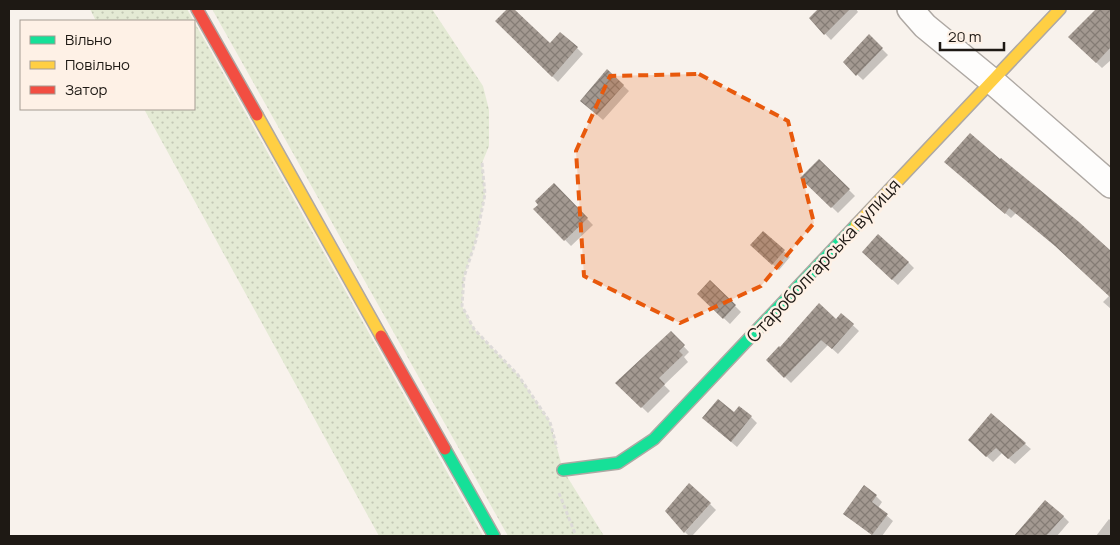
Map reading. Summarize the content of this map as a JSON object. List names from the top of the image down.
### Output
{
  "streets": {
    "main road": ["Староболгарська вулиця"]
  },
  "legend": ["Вільно", "Повільно", "Затор"],
  "scale_bar": "20 m"
}
